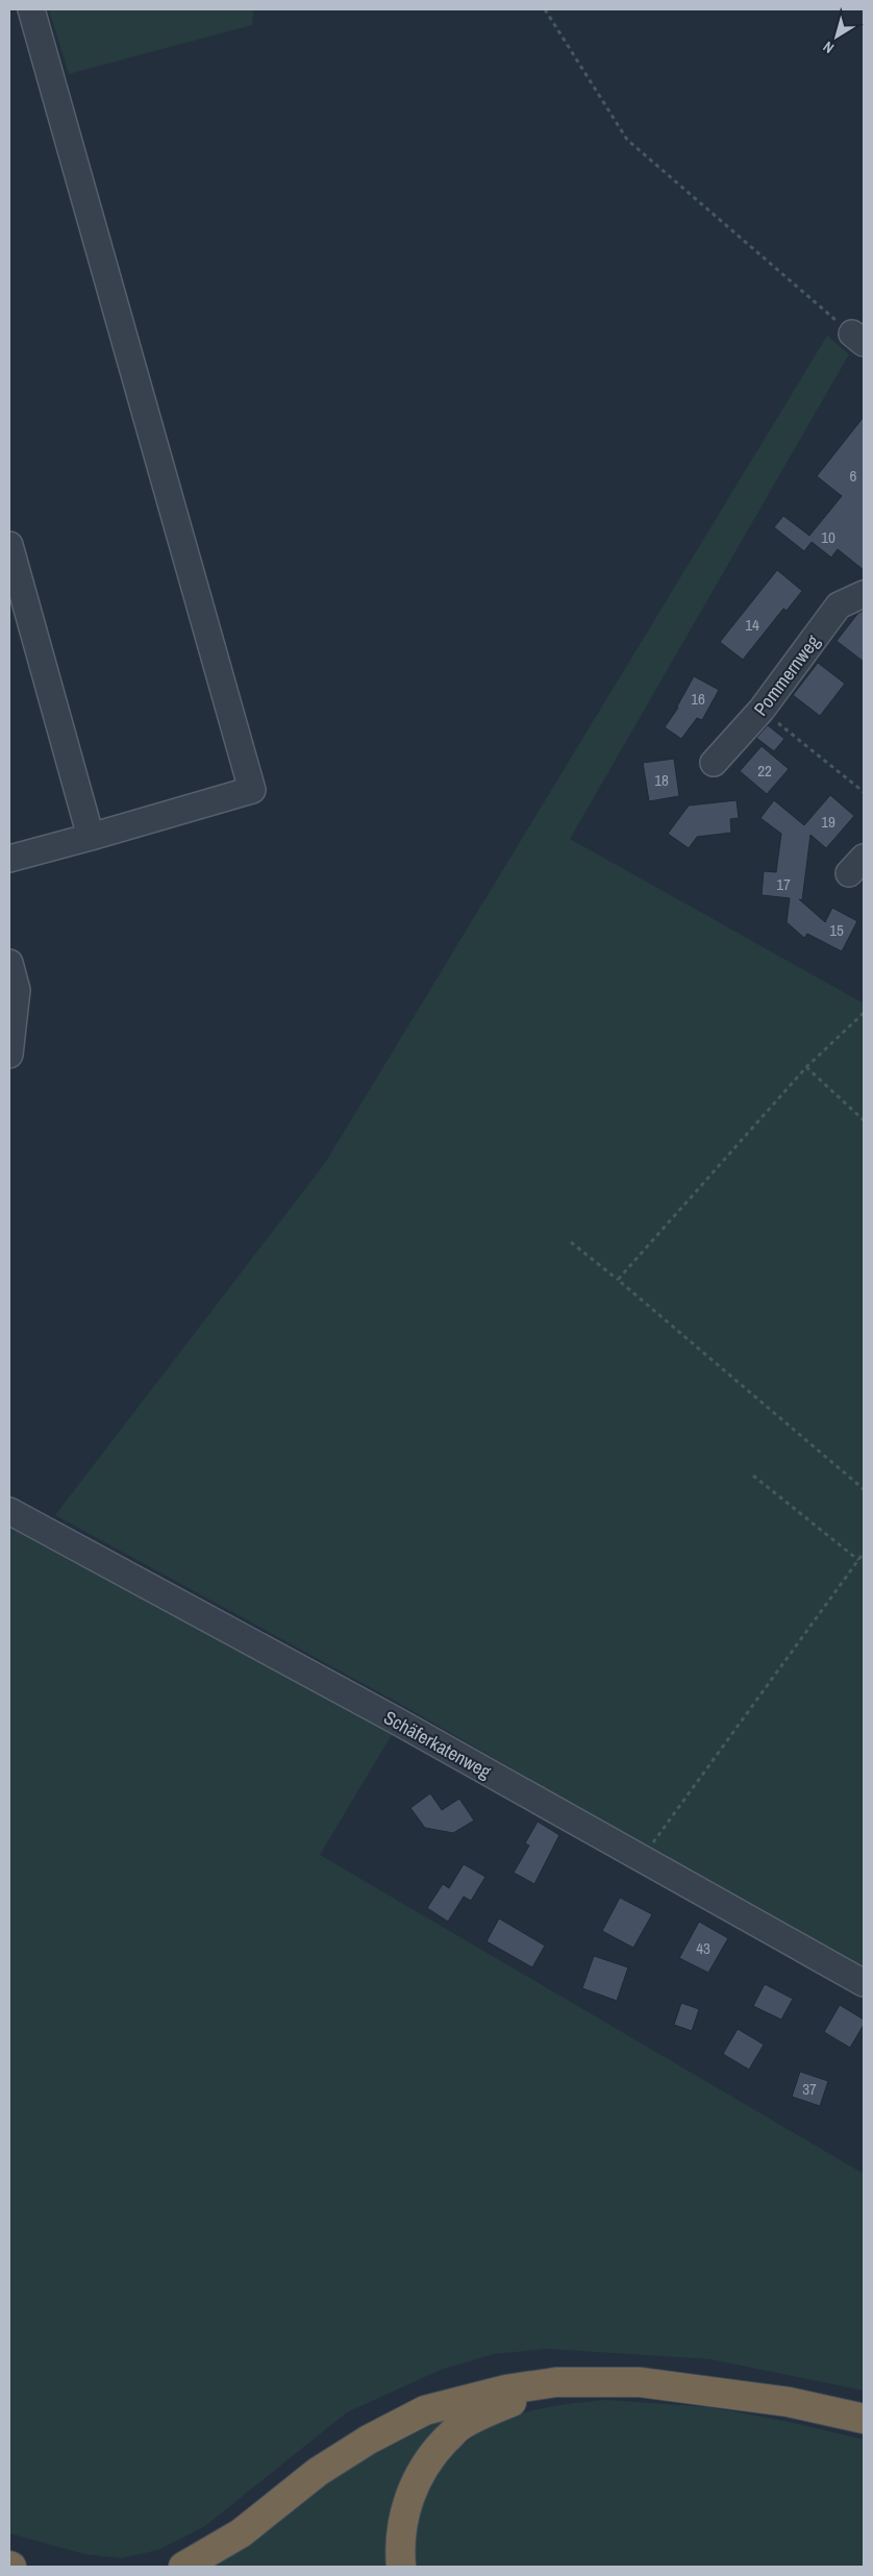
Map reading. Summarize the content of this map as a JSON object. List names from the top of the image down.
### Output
{
  "streets": {
    "street": ["Pommernweg", "Schäferkatenweg"]
  },
  "house_numbers": [
    "6",
    "10",
    "14",
    "16",
    "22",
    "18",
    "19",
    "17",
    "15",
    "43",
    "37"
  ],
  "north": "bottom left"
}
